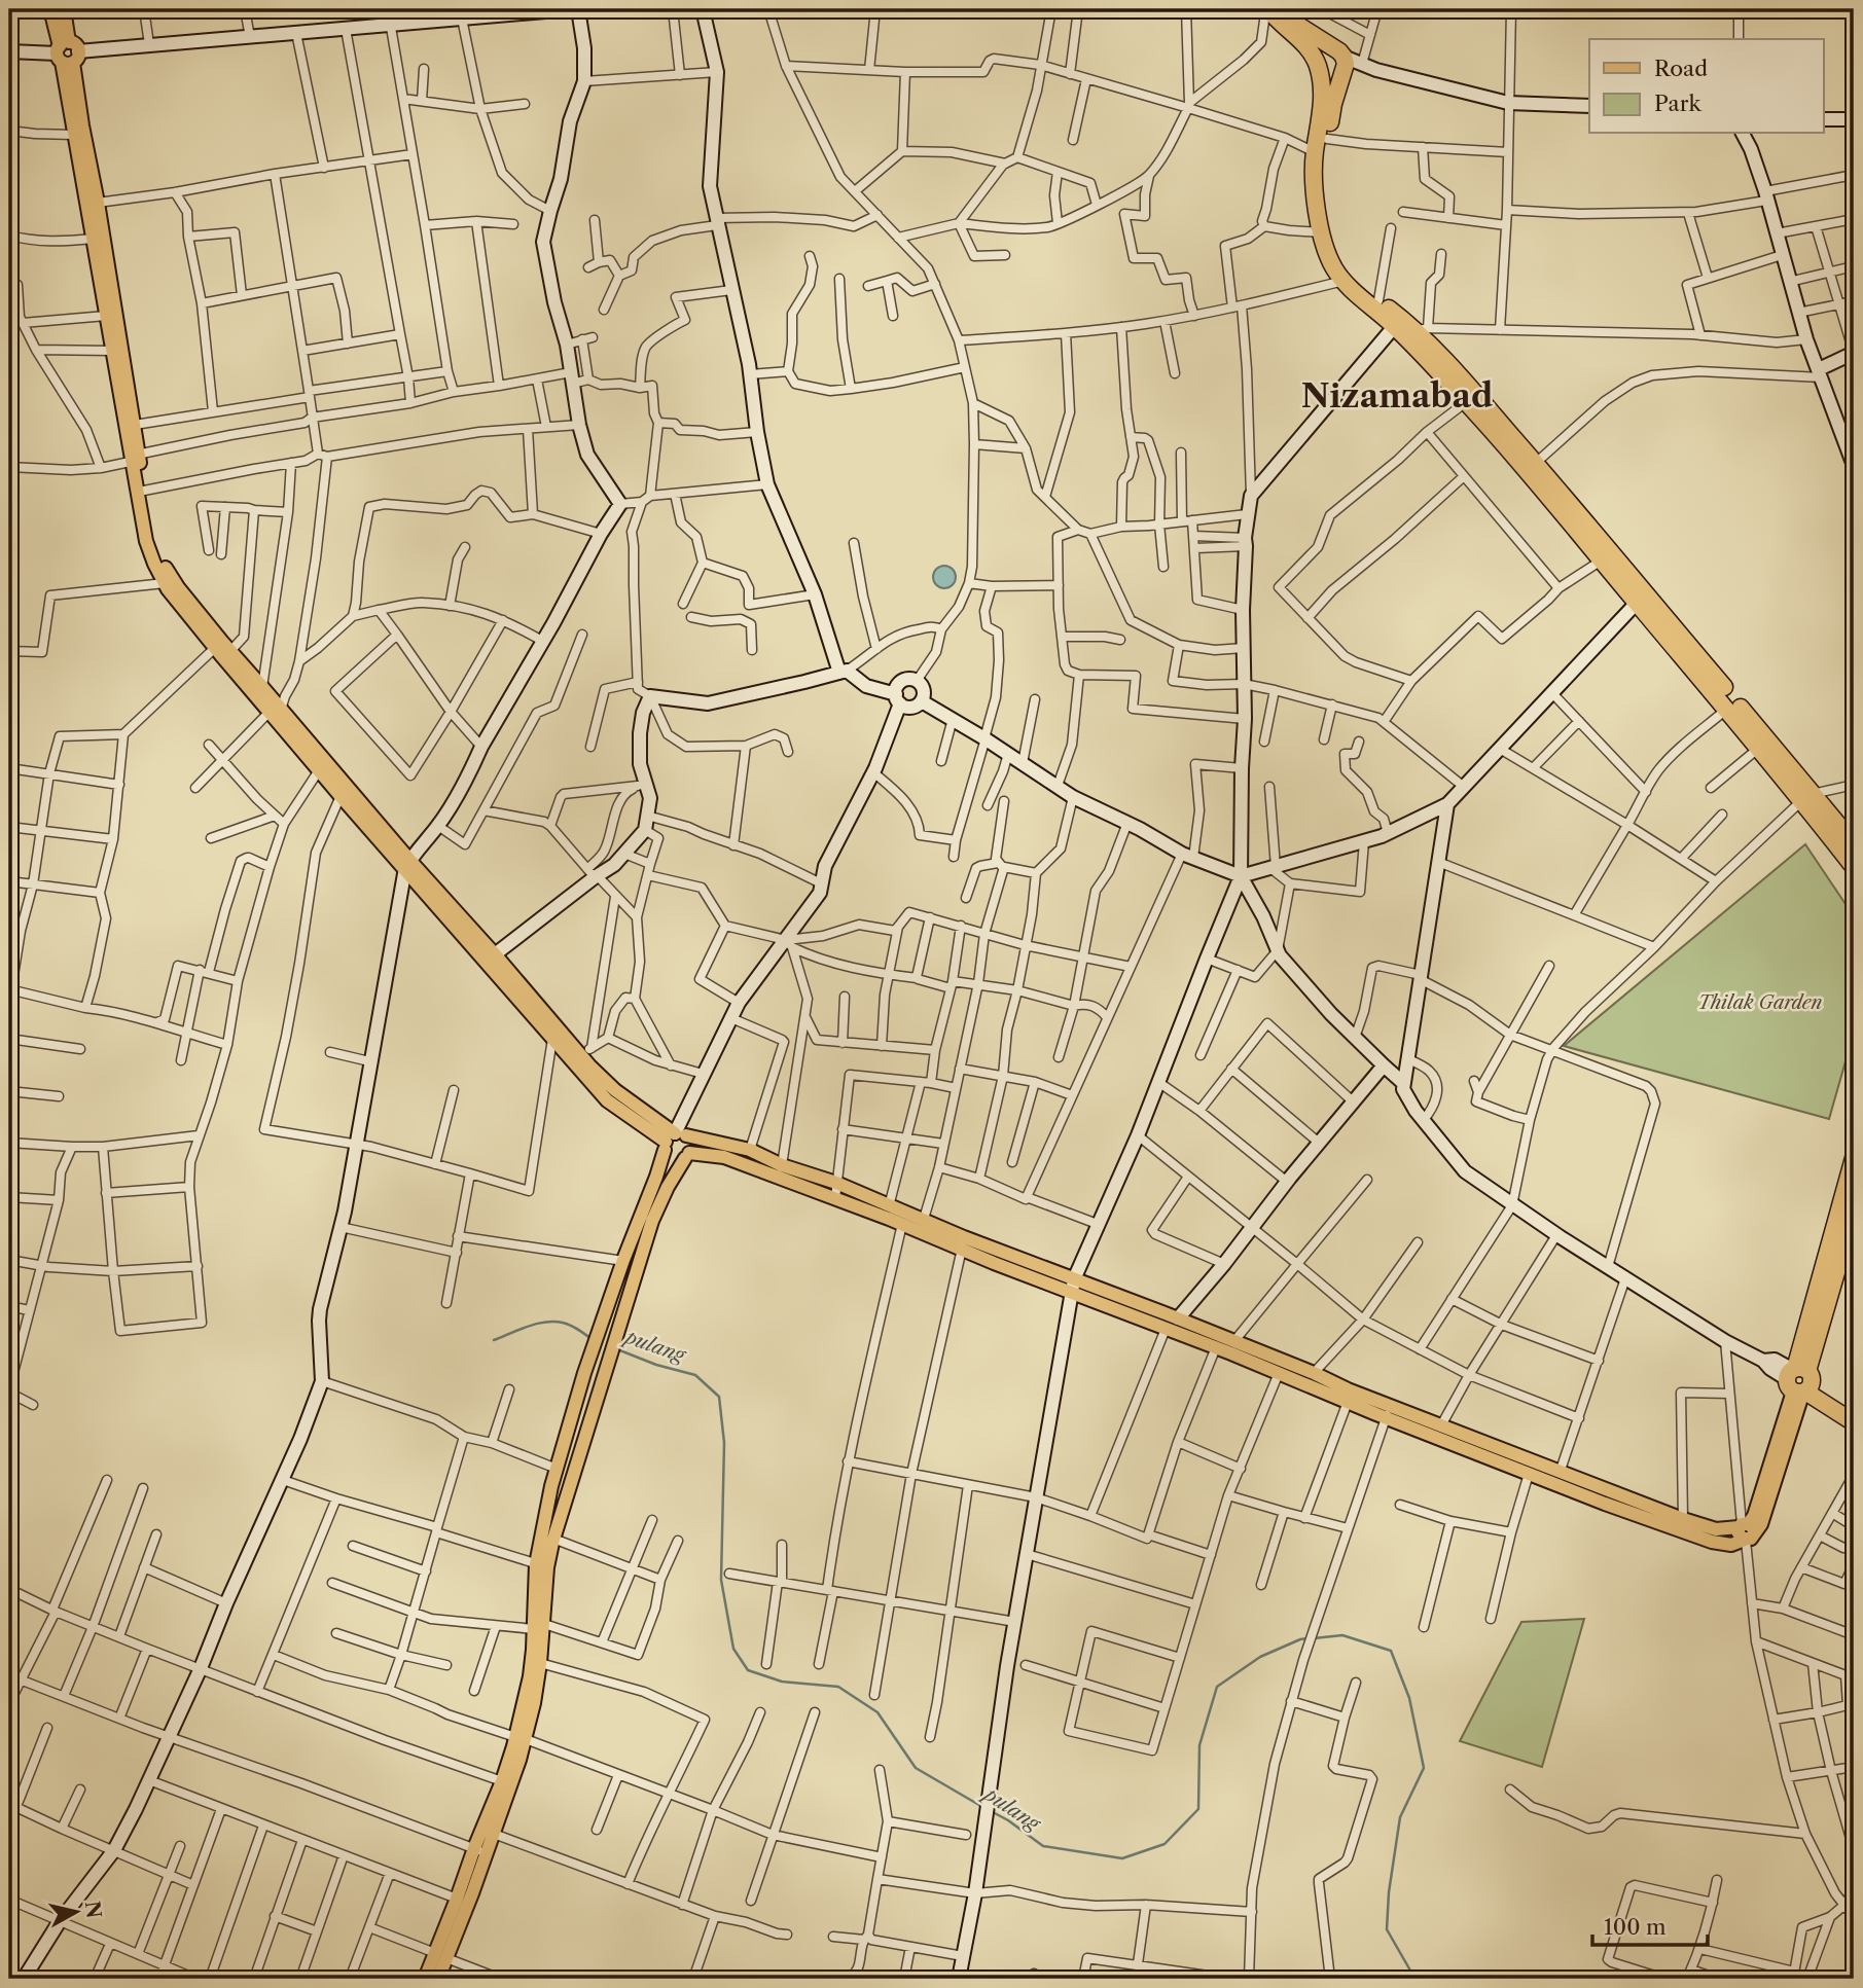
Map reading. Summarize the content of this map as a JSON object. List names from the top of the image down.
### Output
{
  "districts": ["Nizamabad"],
  "water": ["pulang"],
  "parks": ["Thilak Garden"],
  "legend": ["Road", "Park"],
  "scale_bar": "100 m",
  "north": "right"
}
